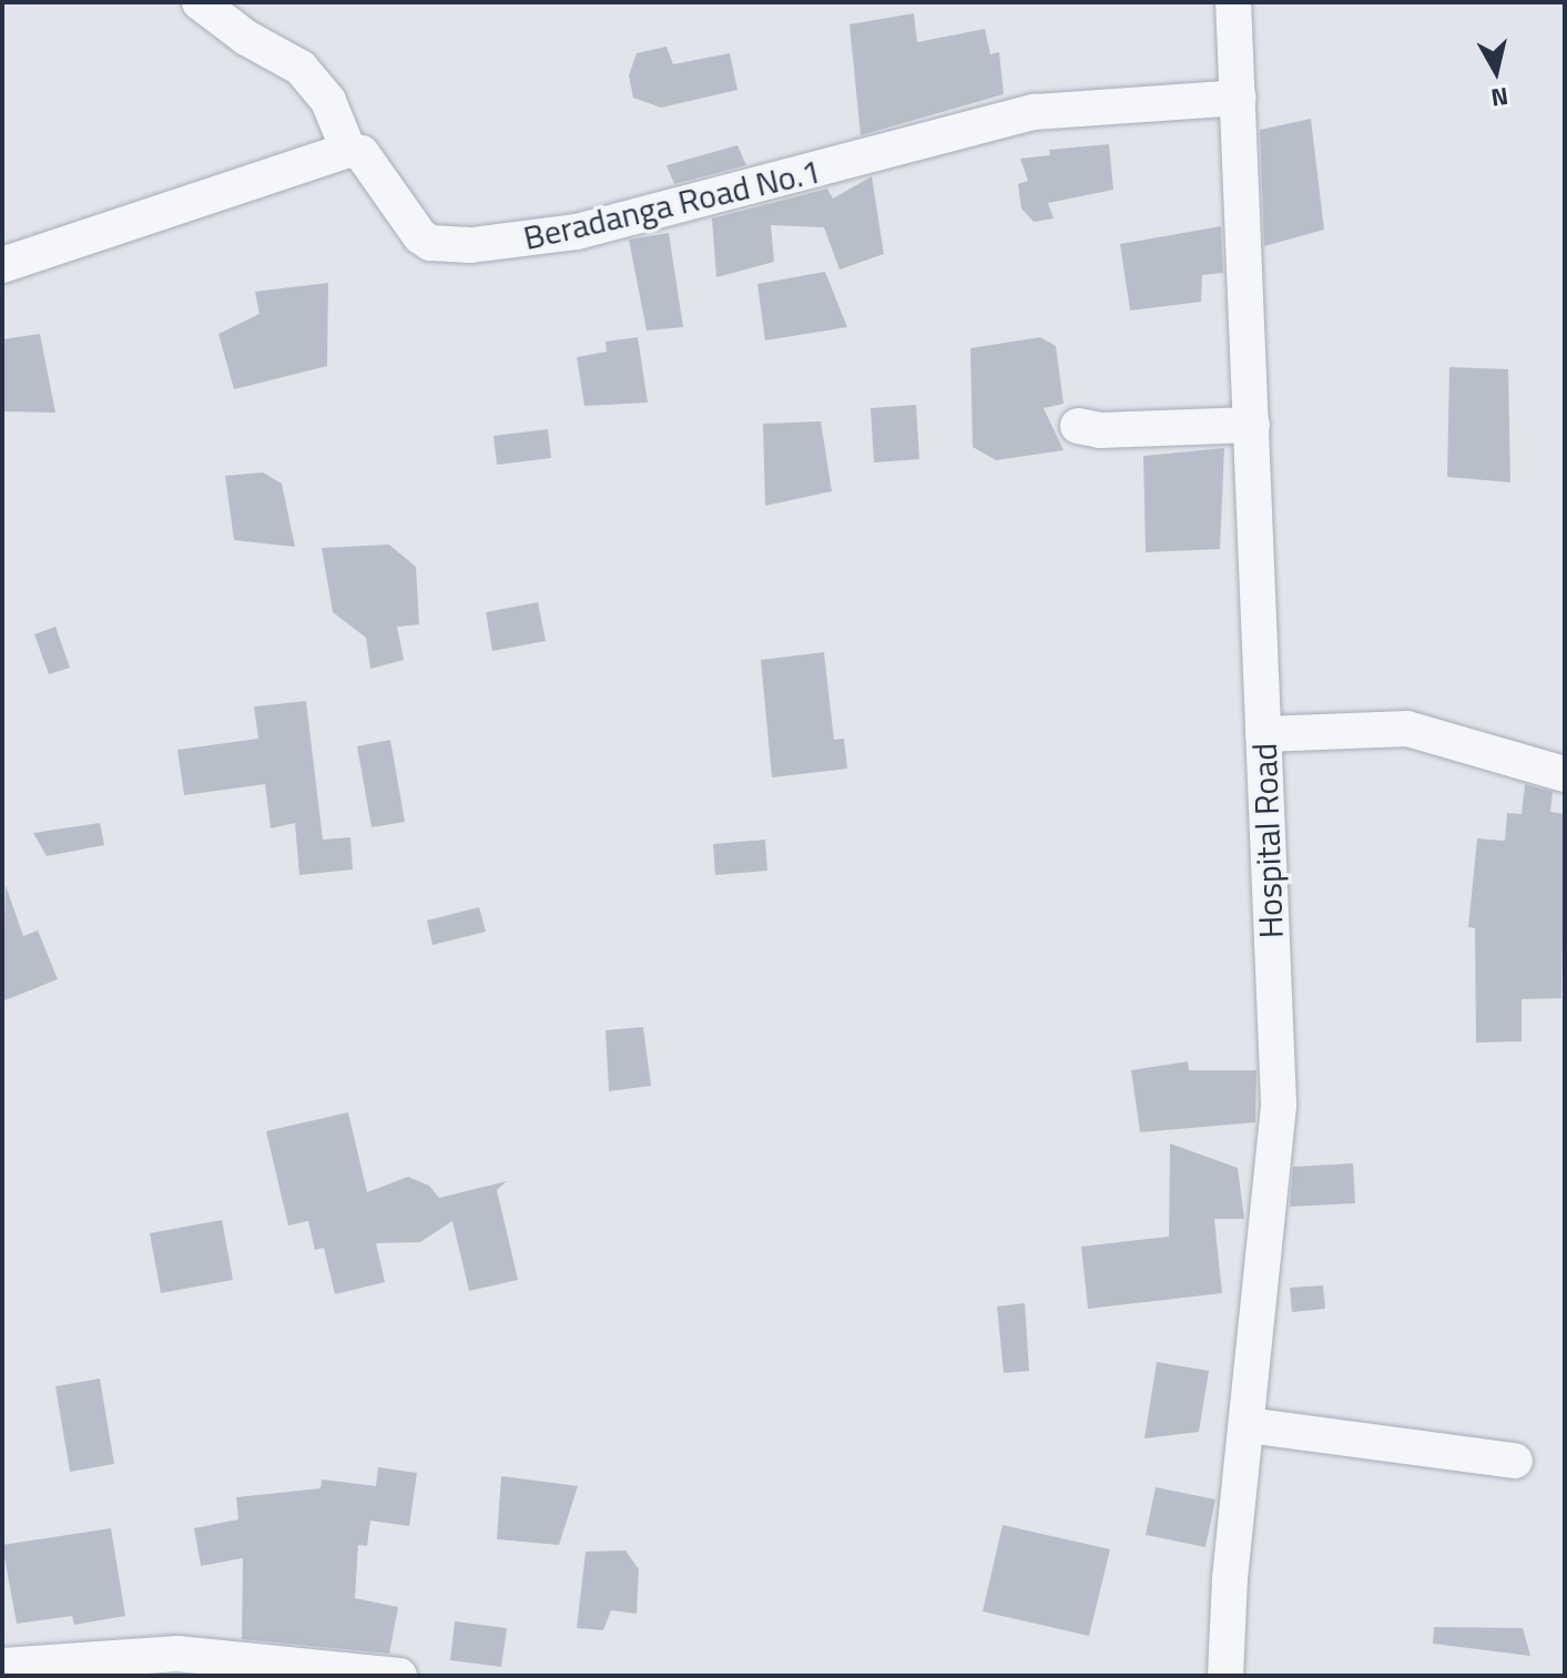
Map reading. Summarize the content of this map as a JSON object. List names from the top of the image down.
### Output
{
  "streets": {
    "street": ["Beradanga Road No.1", "Hospital Road"]
  },
  "crossings": [
    ["Beradanga Road No.1", "Hospital Road"]
  ],
  "north": "bottom"
}
